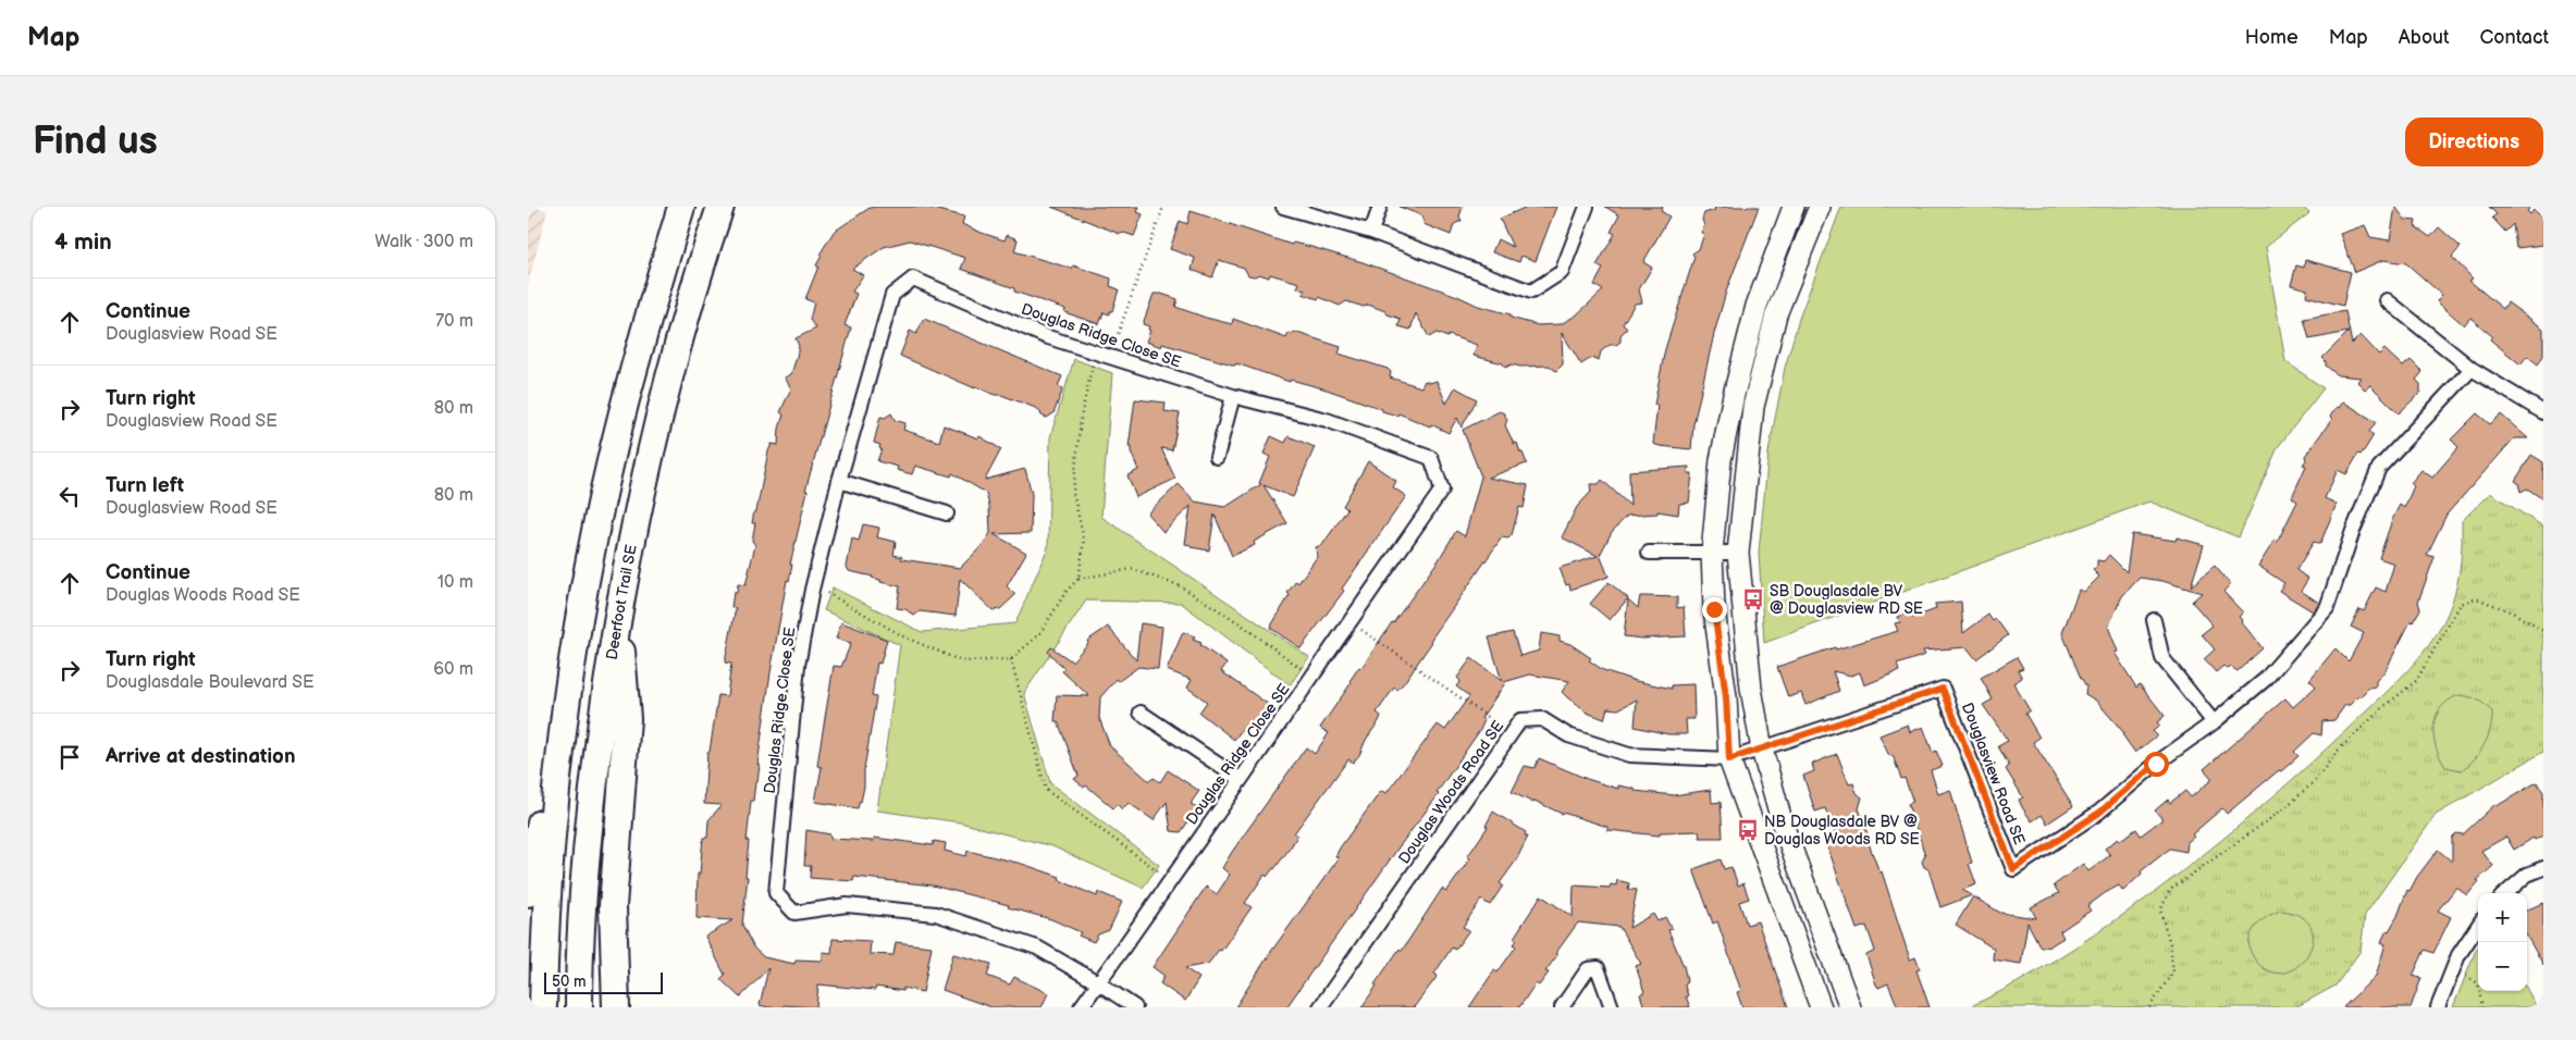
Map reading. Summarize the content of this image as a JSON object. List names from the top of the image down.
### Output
{
  "streets": {
    "highway": ["Deerfoot Trail SE"],
    "street": ["Douglas Ridge Close SE", "Douglasview Road SE", "Douglas Woods Road SE"]
  },
  "crossings": [
    ["Douglasview Road SE", "Douglas Woods Road SE"]
  ],
  "places": {
    "bus stop": ["SB Douglasdale BV @ Douglasview RD SE", "NB Douglasdale BV @ Douglas Woods RD SE"]
  },
  "scale_bar": "50 m",
  "page": {
    "header": "Map",
    "nav": [
      "Home",
      "Map",
      "About",
      "Contact"
    ],
    "buttons": "Directions",
    "title": "Find us",
    "heading": ["4 min", "Walk · 300 m"],
    "list": [
      ["Continue", "Douglasview Road SE", "70 m"],
      ["Turn right", "Douglasview Road SE", "80 m"],
      ["Turn left", "Douglasview Road SE", "80 m"],
      ["Continue", "Douglas Woods Road SE", "10 m"],
      ["Turn right", "Douglasdale Boulevard SE", "60 m"],
      "Arrive at destination"
    ],
    "map_buttons": ["+", "−"],
    "scale": "50 m"
  }
}
